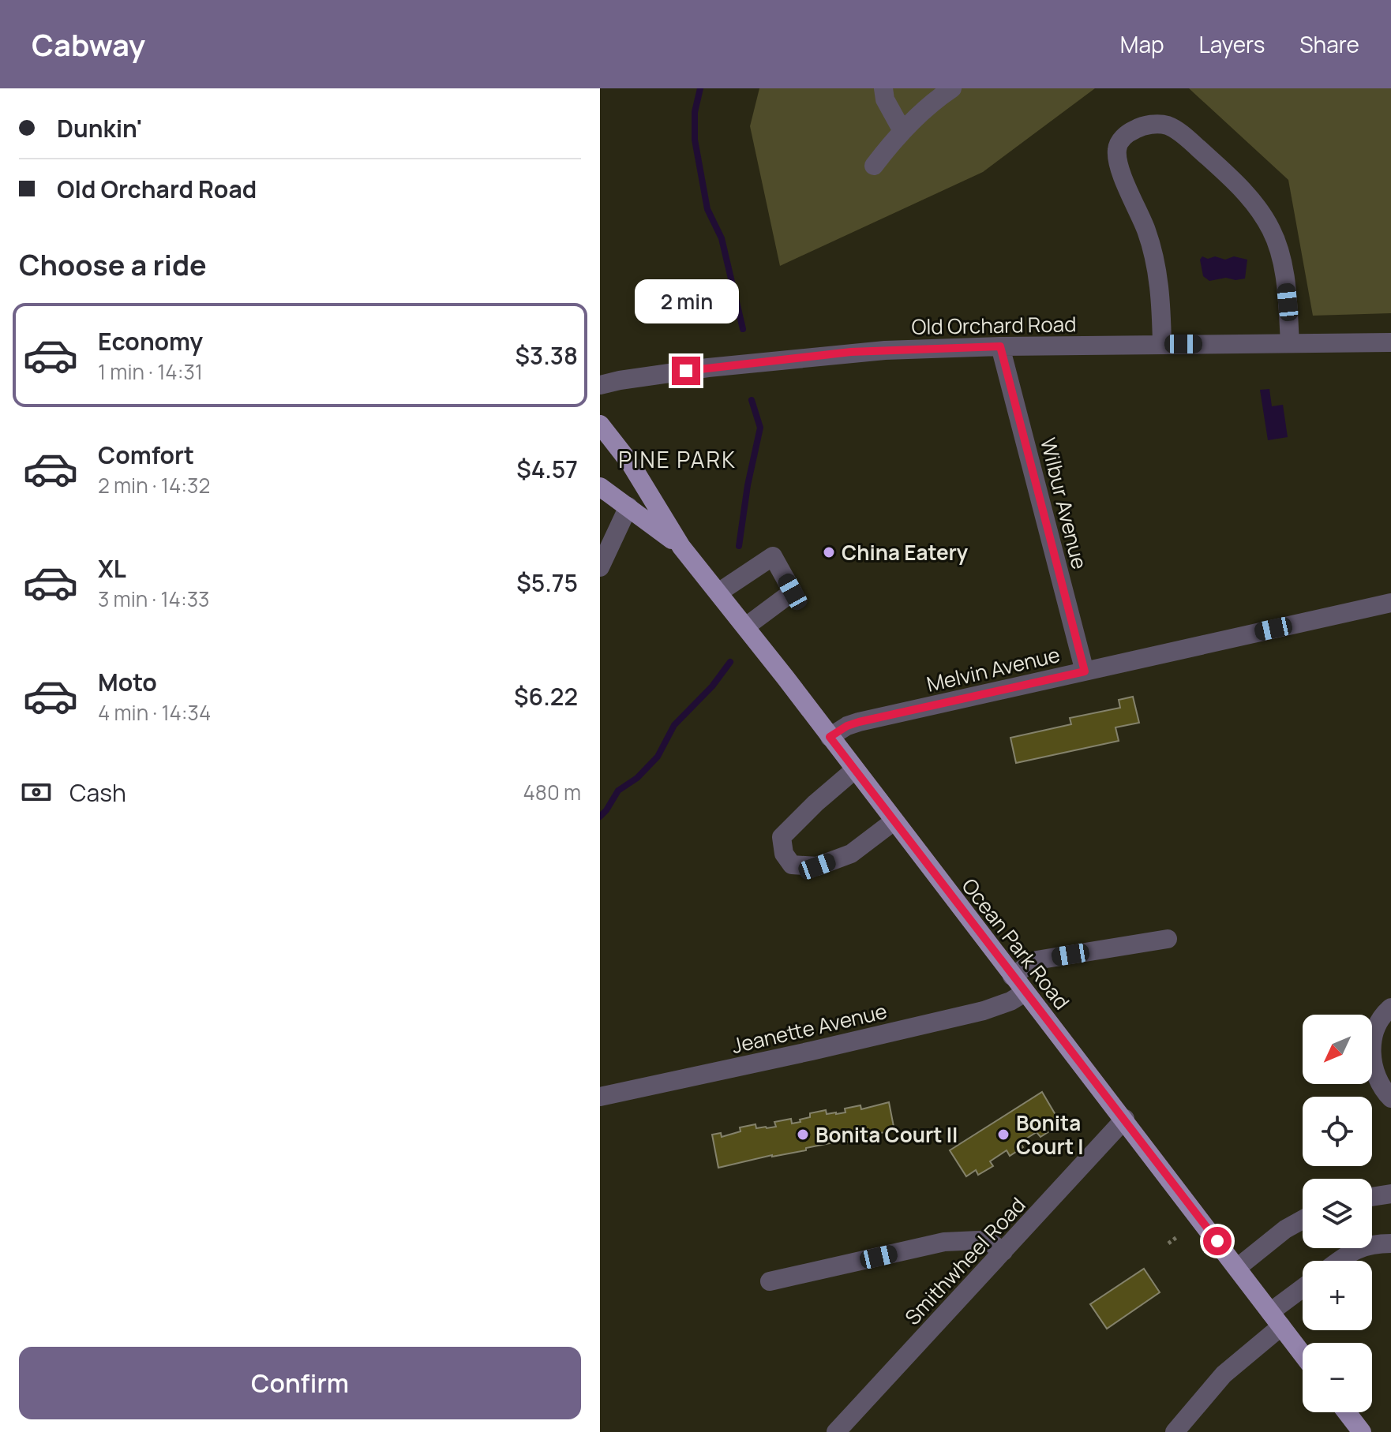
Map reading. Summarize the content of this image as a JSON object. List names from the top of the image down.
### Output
{
  "streets": {
    "main road": ["Ocean Park Road"],
    "street": [
      "Old Orchard Road",
      "Wilbur Avenue",
      "Melvin Avenue",
      "Jeanette Avenue",
      "Smithwheel Road"
    ]
  },
  "crossings": [
    ["Old Orchard Road", "Wilbur Avenue"],
    ["Wilbur Avenue", "Melvin Avenue"],
    ["Melvin Avenue", "Ocean Park Road"],
    ["Ocean Park Road", "Jeanette Avenue"],
    ["Ocean Park Road", "Smithwheel Road"]
  ],
  "districts": ["PINE PARK"],
  "places": ["China Eatery", "Bonita Court II", "Bonita Court I"],
  "north": "bottom left",
  "page": {
    "header": "Cabway",
    "nav": ["Map", "Layers", "Share"],
    "banner": ["Dunkin'", "Old Orchard Road"],
    "heading": "Choose a ride",
    "bubble": "2 min",
    "list": [
      {
        "name": "Economy",
        "note": "1 min · 14:31",
        "value": "$3.38"
      },
      {
        "name": "Comfort",
        "note": "2 min · 14:32",
        "value": "$4.57"
      },
      {
        "name": "XL",
        "note": "3 min · 14:33",
        "value": "$5.75"
      },
      {
        "name": "Moto",
        "note": "4 min · 14:34",
        "value": "$6.22"
      }
    ],
    "pay": ["Cash", "480 m"],
    "map_buttons": ["+", "−"],
    "buttons": "Confirm"
  }
}
